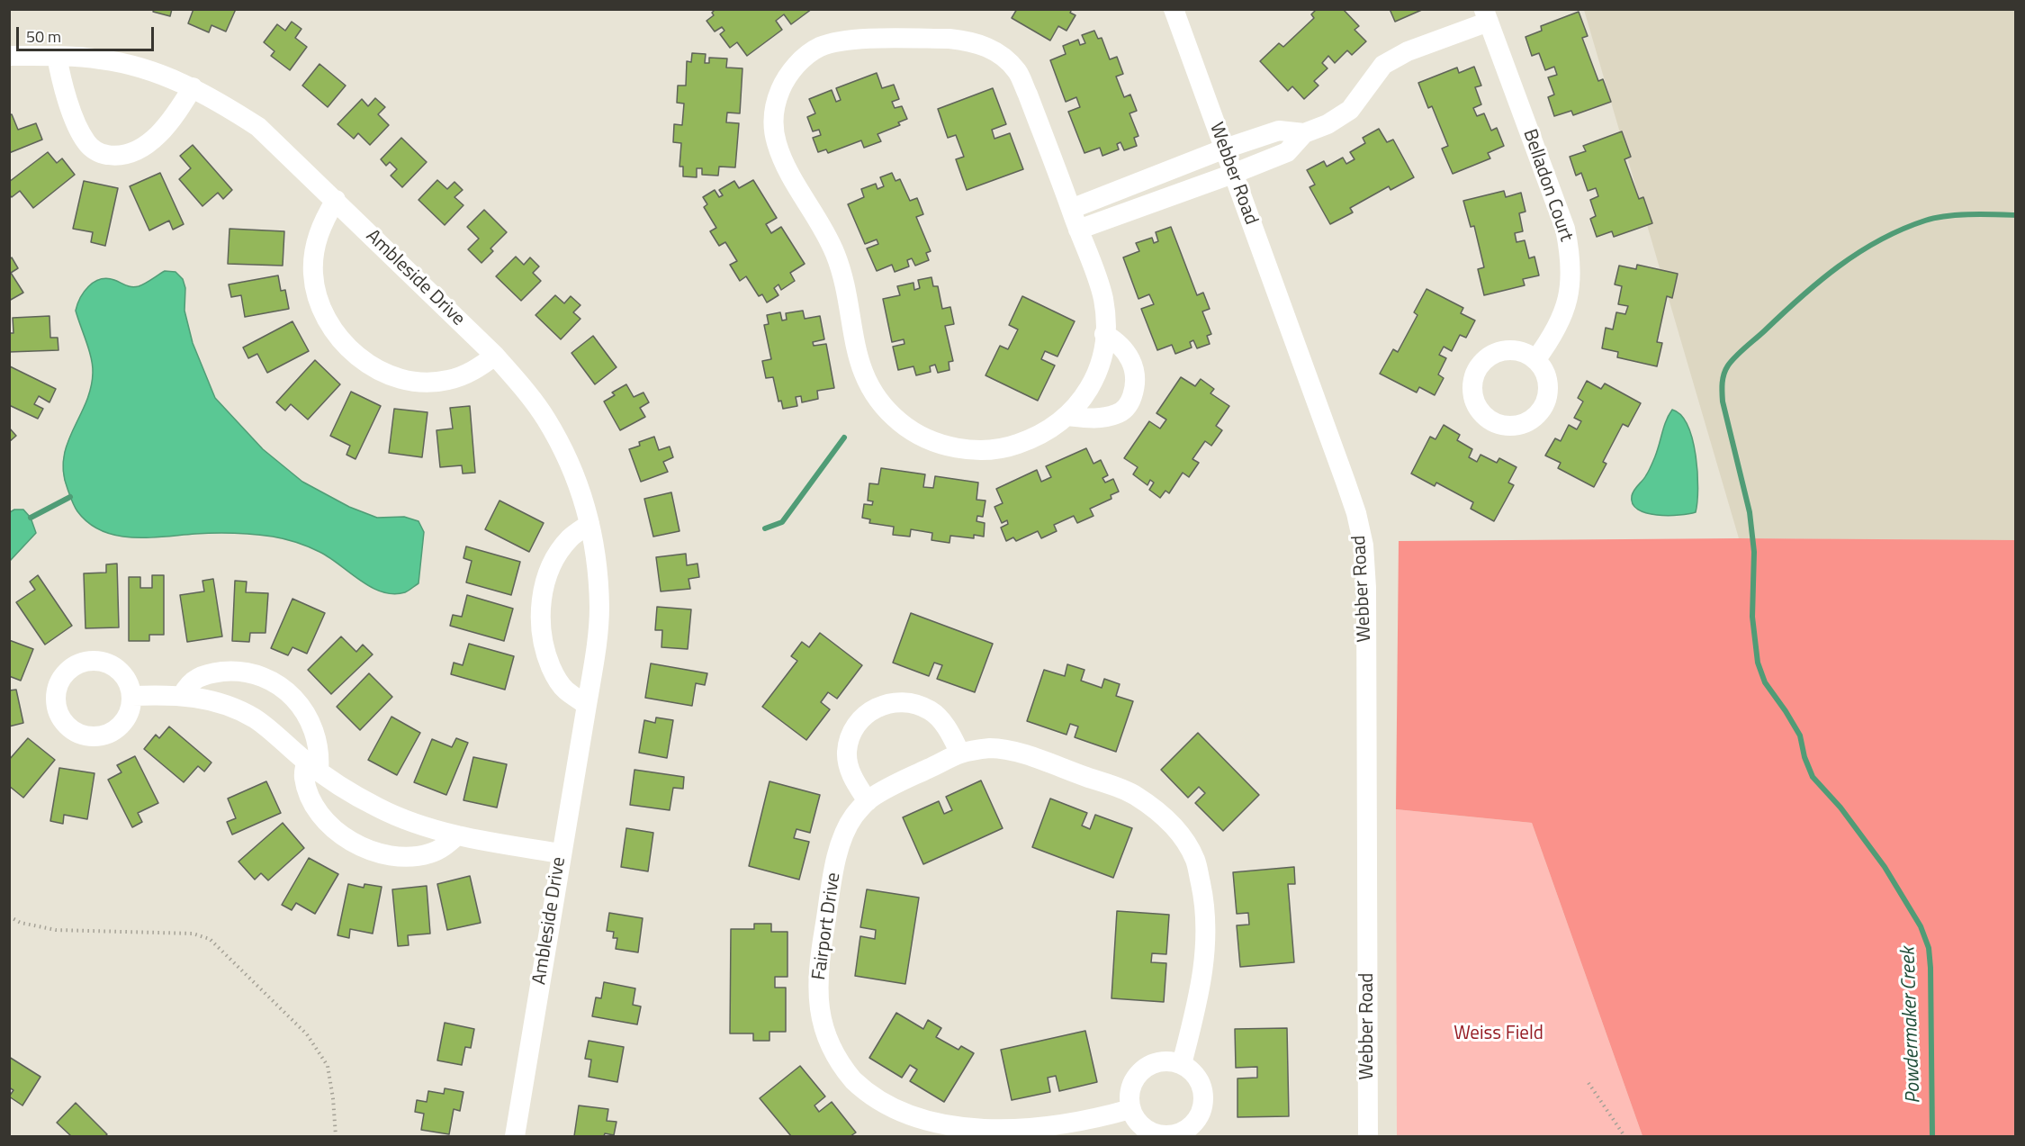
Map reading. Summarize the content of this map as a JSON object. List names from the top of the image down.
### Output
{
  "streets": {
    "street": [
      "Webber Road",
      "Belladon Court",
      "Ambleside Drive",
      "Fairport Drive"
    ]
  },
  "water": ["Powdermaker Creek"],
  "parks": ["Weiss Field"],
  "scale_bar": "50 m"
}
